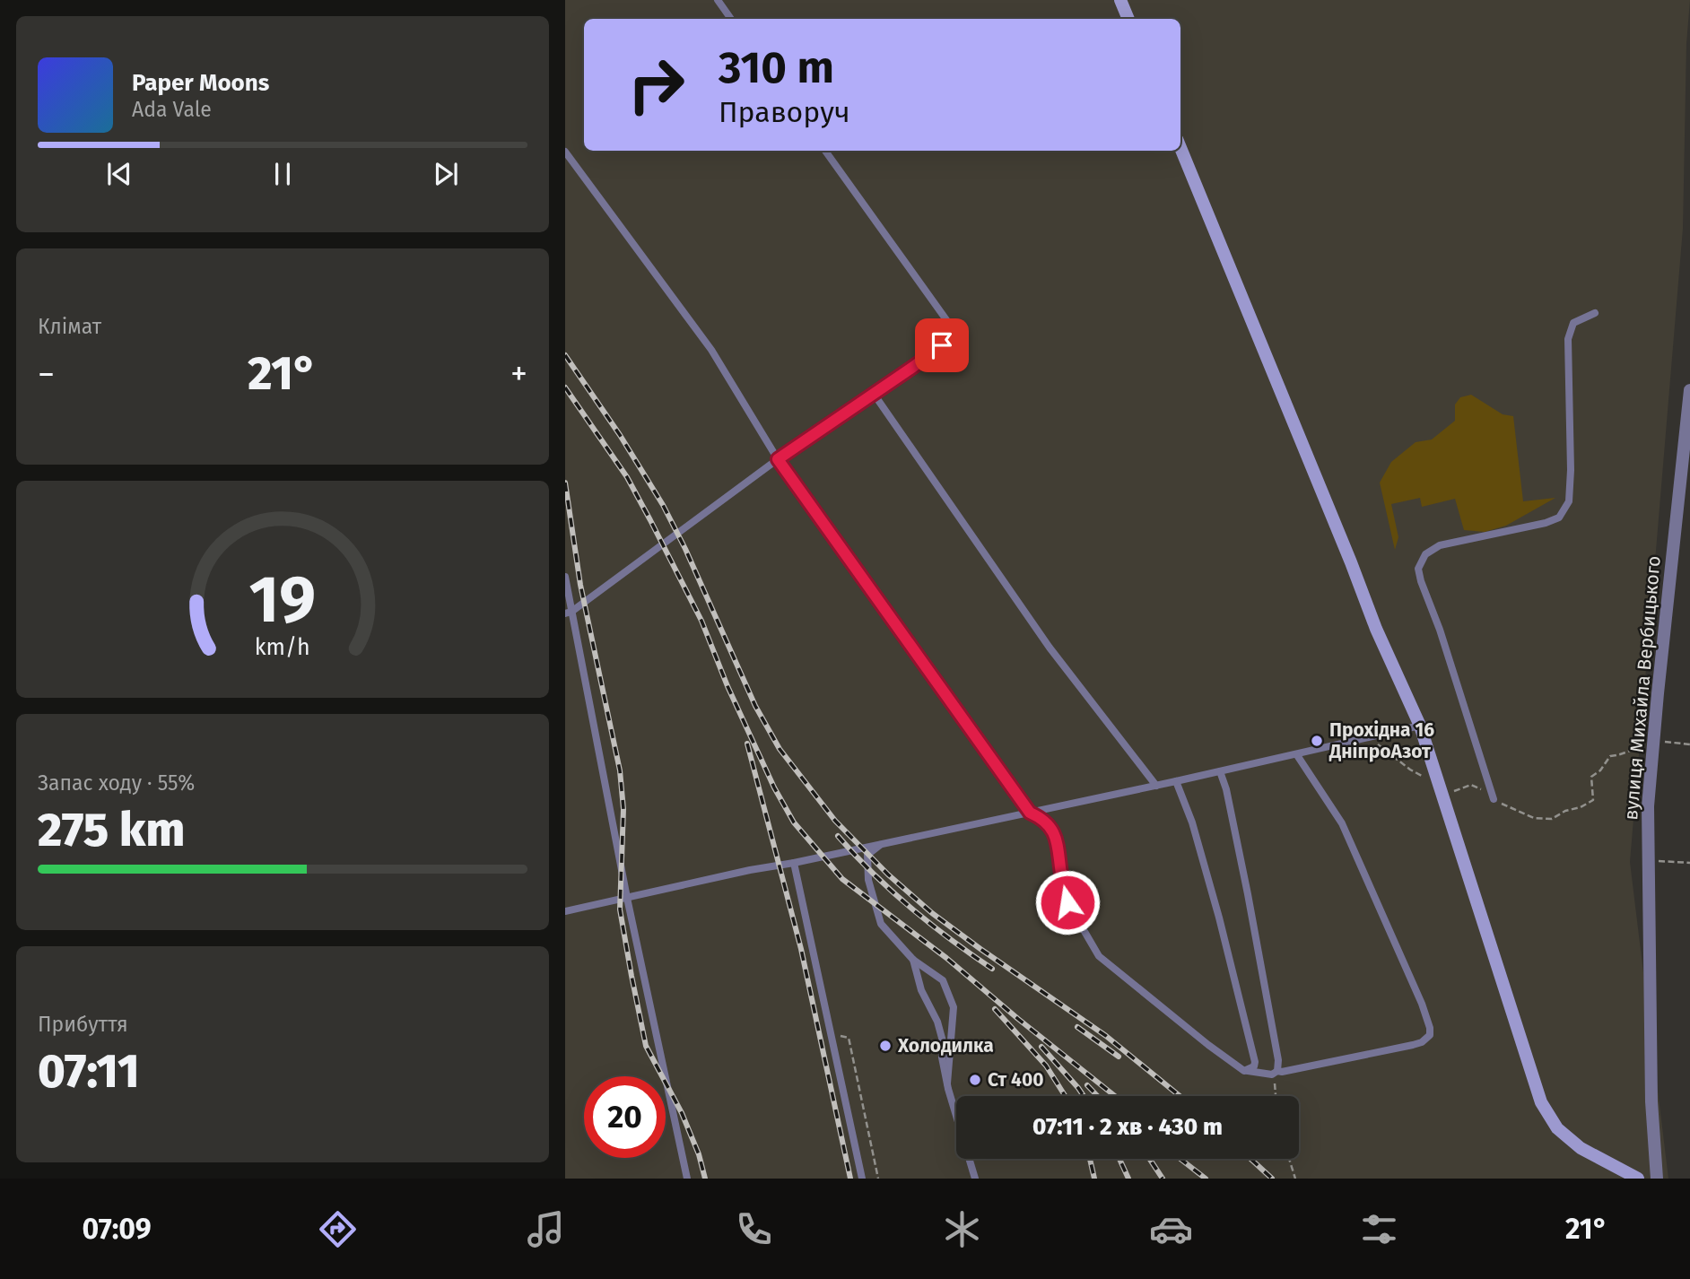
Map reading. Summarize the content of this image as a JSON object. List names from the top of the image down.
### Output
{
  "streets": {
    "street": ["вулиця Михайла Вербицького"]
  },
  "places": ["Прохідна 16 ДніпроАзот", "Холодилка", "Ст 400"],
  "page": {
    "turn": ["310 m", "Праворуч"],
    "song": ["Paper Moons", "Ada Vale"],
    "tile": [
      "Клімат",
      ["Запас ходу · 55%", "275 km"],
      ["Прибуття", "07:11"]
    ],
    "heat": ["−", "21°", "+"],
    "limit": "20",
    "trip": "07:11 · 2 хв · 430 m",
    "tabs": ["07:09", "21°"],
    "gauge": ["19", "km/h"]
  }
}
